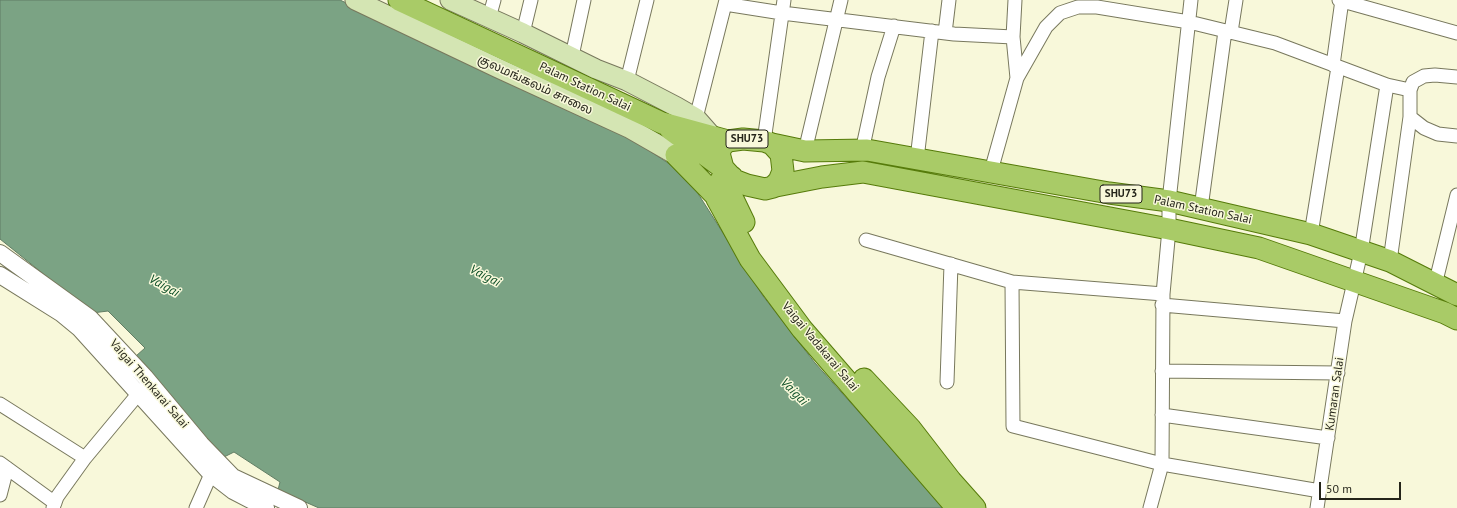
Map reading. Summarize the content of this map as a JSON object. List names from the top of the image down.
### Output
{
  "streets": {
    "main road": [
      "குலமங்கலம் சாலை",
      "Palam Station Salai",
      "SHU73",
      "Vaigai Vadakarai Salai"
    ],
    "street": ["Vaigai Thenkarai Salai", "Kumaran Salai"]
  },
  "crossings": [
    ["குலமங்கலம் சாலை", "Palam Station Salai"],
    ["குலமங்கலம் சாலை", "SHU73"],
    ["குலமங்கலம் சாலை", "Vaigai Vadakarai Salai"],
    ["Palam Station Salai", "SHU73"],
    ["Palam Station Salai", "Vaigai Vadakarai Salai"],
    ["Palam Station Salai", "Kumaran Salai"],
    ["SHU73", "Vaigai Vadakarai Salai"],
    ["SHU73", "Kumaran Salai"]
  ],
  "water": ["Vaigai"],
  "scale_bar": "50 m"
}
